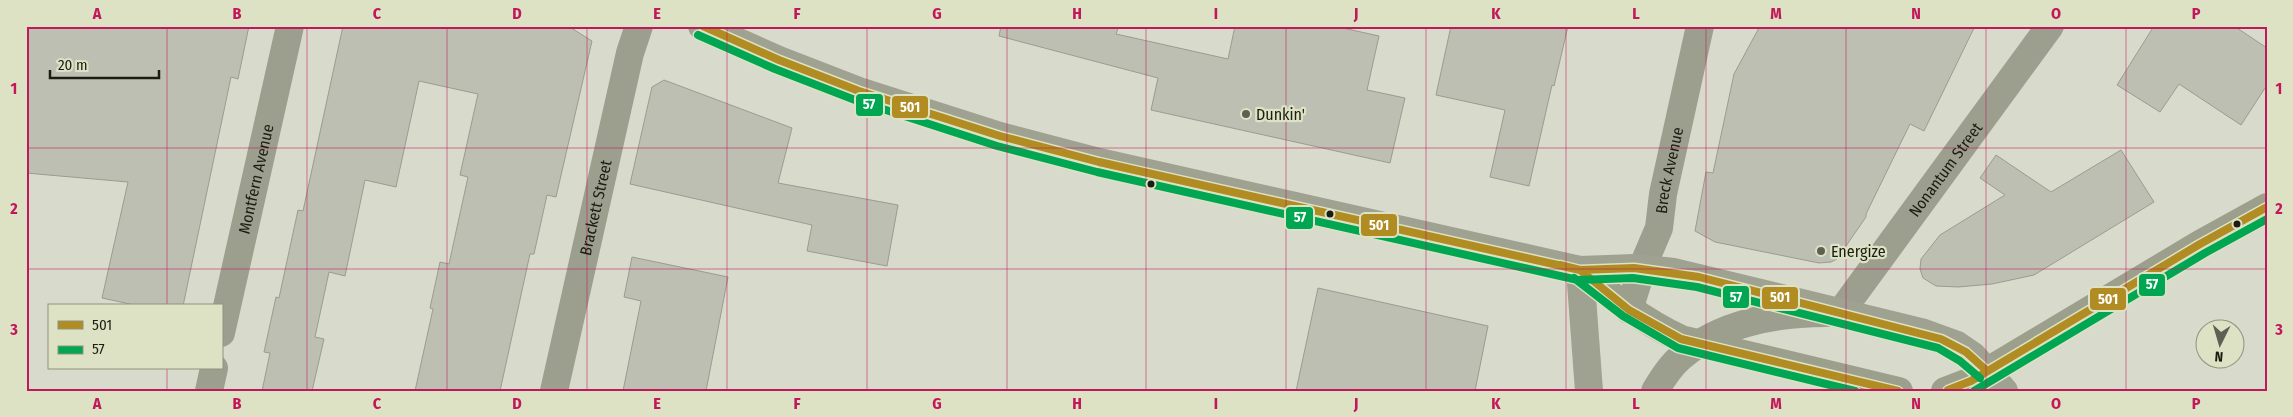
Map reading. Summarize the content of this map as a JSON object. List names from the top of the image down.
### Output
{
  "streets": {
    "street": [
      "Nonantum Street",
      "Breck Avenue",
      "Montfern Avenue",
      "Brackett Street"
    ]
  },
  "places": ["Dunkin'", "Energize"],
  "lines": ["transit line 501", "transit line 57"],
  "legend": ["501", "57"],
  "scale_bar": "20 m",
  "north": "bottom",
  "grid": {
    "columns": [
      "A",
      "B",
      "C",
      "D",
      "E",
      "F",
      "G",
      "H",
      "I",
      "J",
      "K",
      "L",
      "M",
      "N",
      "O",
      "P"
    ],
    "rows": ["1", "2", "3"]
  }
}
